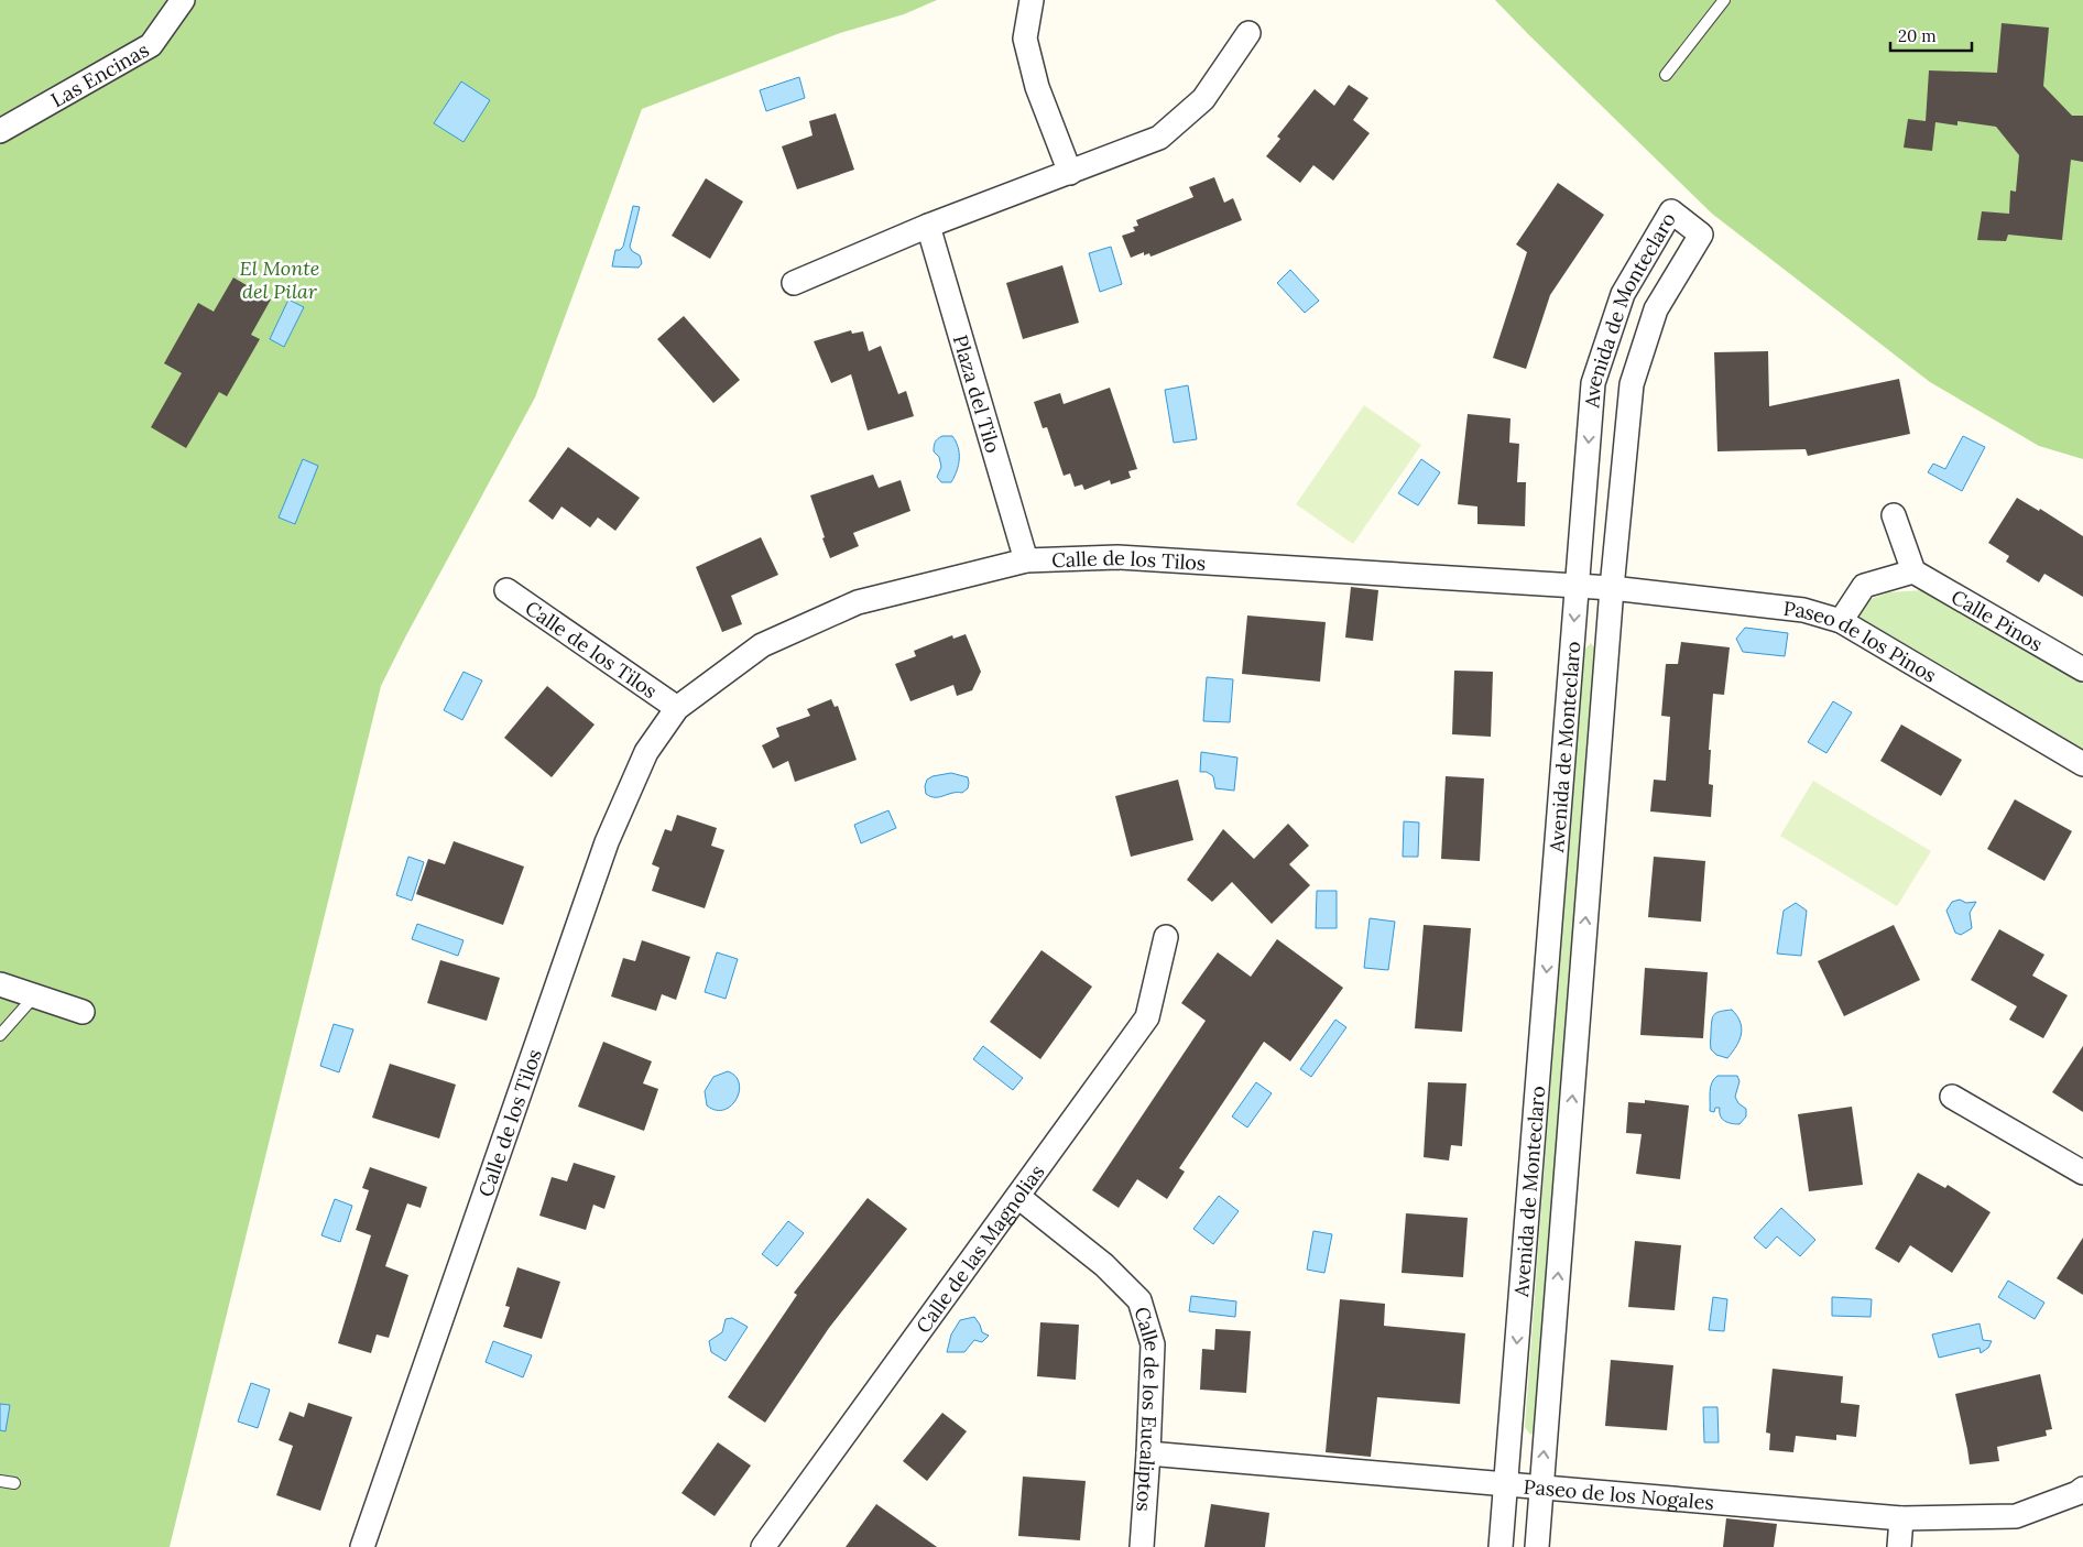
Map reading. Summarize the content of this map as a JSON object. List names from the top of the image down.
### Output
{
  "streets": {
    "street": [
      "Las Encinas",
      "Avenida de Monteclaro",
      "Plaza del Tilo",
      "Calle de los Tilos",
      "Calle Pinos",
      "Paseo de los Pinos",
      "Calle de las Magnolias",
      "Calle de los Eucaliptos",
      "Paseo de los Nogales"
    ]
  },
  "crossings": [
    ["Avenida de Monteclaro", "Calle de los Tilos"],
    ["Avenida de Monteclaro", "Paseo de los Pinos"],
    ["Avenida de Monteclaro", "Paseo de los Nogales"],
    ["Plaza del Tilo", "Calle de los Tilos"],
    ["Calle de los Tilos", "Paseo de los Pinos"],
    ["Calle de las Magnolias", "Calle de los Eucaliptos"],
    ["Calle de los Eucaliptos", "Paseo de los Nogales"]
  ],
  "parks": ["El Monte del Pilar"],
  "scale_bar": "20 m"
}
